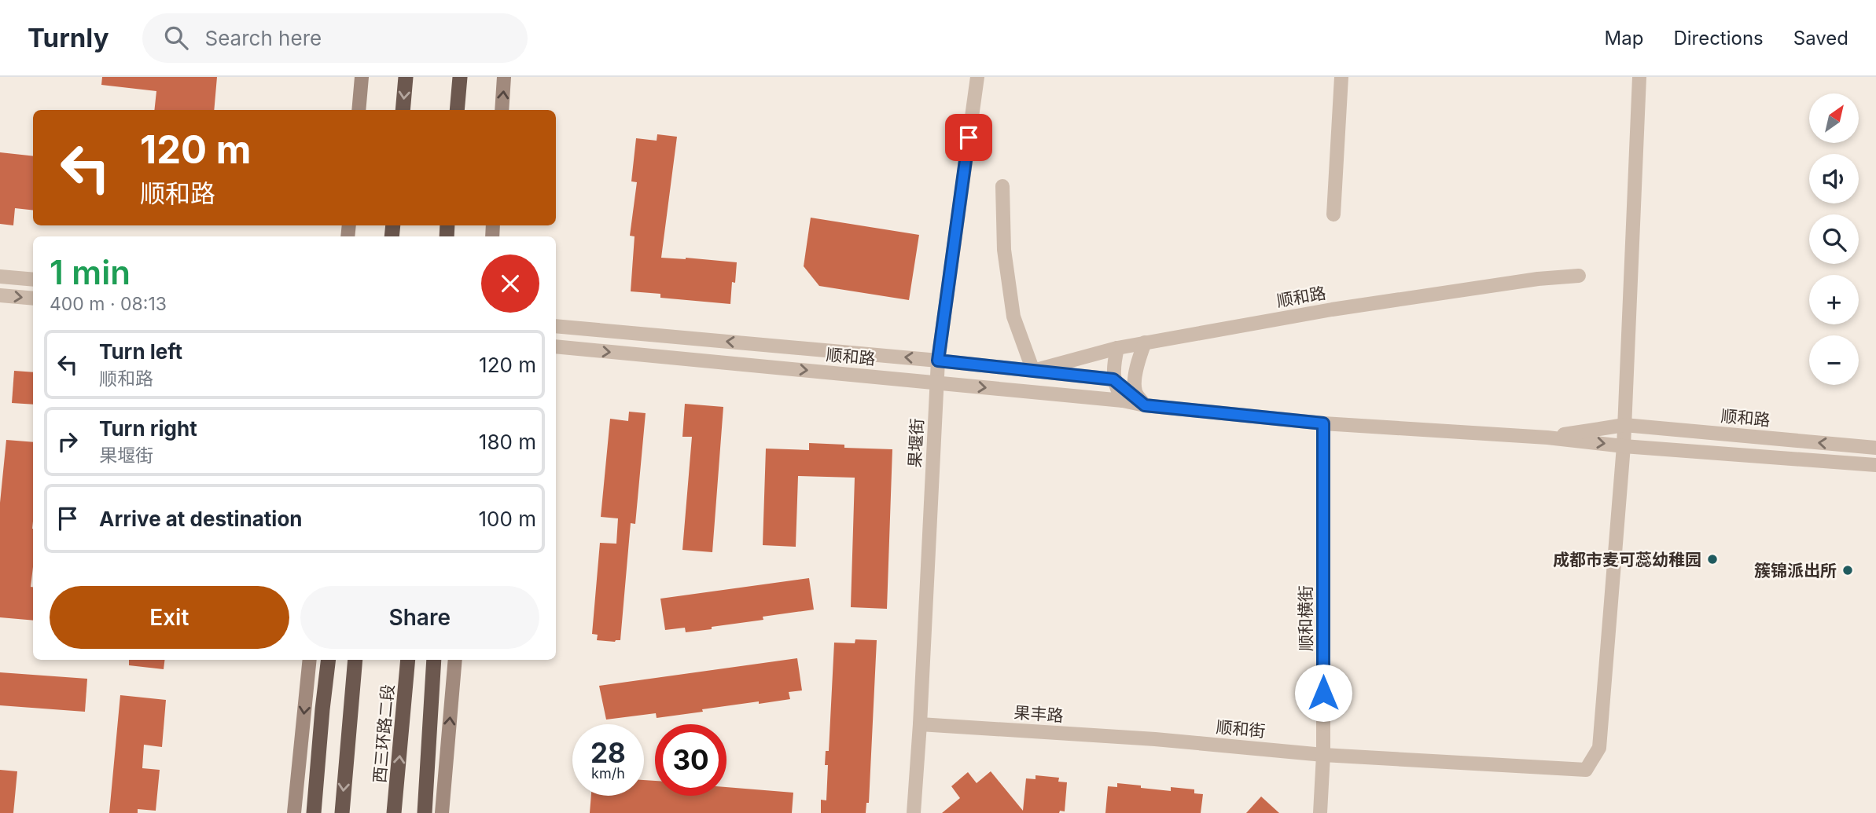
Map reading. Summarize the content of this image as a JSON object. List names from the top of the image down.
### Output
{
  "streets": {
    "highway": ["西三环路二段"],
    "street": [
      "顺和路",
      "果堰街",
      "顺和横街",
      "果丰路",
      "顺和街"
    ]
  },
  "crossings": [
    ["顺和路", "果堰街"],
    ["顺和路", "顺和横街"],
    ["顺和路", "顺和街"],
    ["果堰街", "果丰路"],
    ["顺和横街", "顺和街"],
    ["果丰路", "顺和街"]
  ],
  "places": ["成都市麦可蕊幼稚园", "簇锦派出所"],
  "north": "top right",
  "page": {
    "header": "Turnly",
    "search": "Search here",
    "nav": ["Map", "Directions", "Saved"],
    "map_buttons": ["+", "−"],
    "turn": ["120 m", "顺和路"],
    "heading": ["1 min", "400 m · 08:13"],
    "list": [
      {
        "name": "Turn left",
        "note": "顺和路",
        "value": "120 m"
      },
      {
        "name": "Turn right",
        "note": "果堰街",
        "value": "180 m"
      },
      {
        "name": "Arrive at destination",
        "value": "100 m"
      }
    ],
    "buttons": ["Exit", "Share"],
    "speed": "28 km/h",
    "limit": "30"
  }
}
